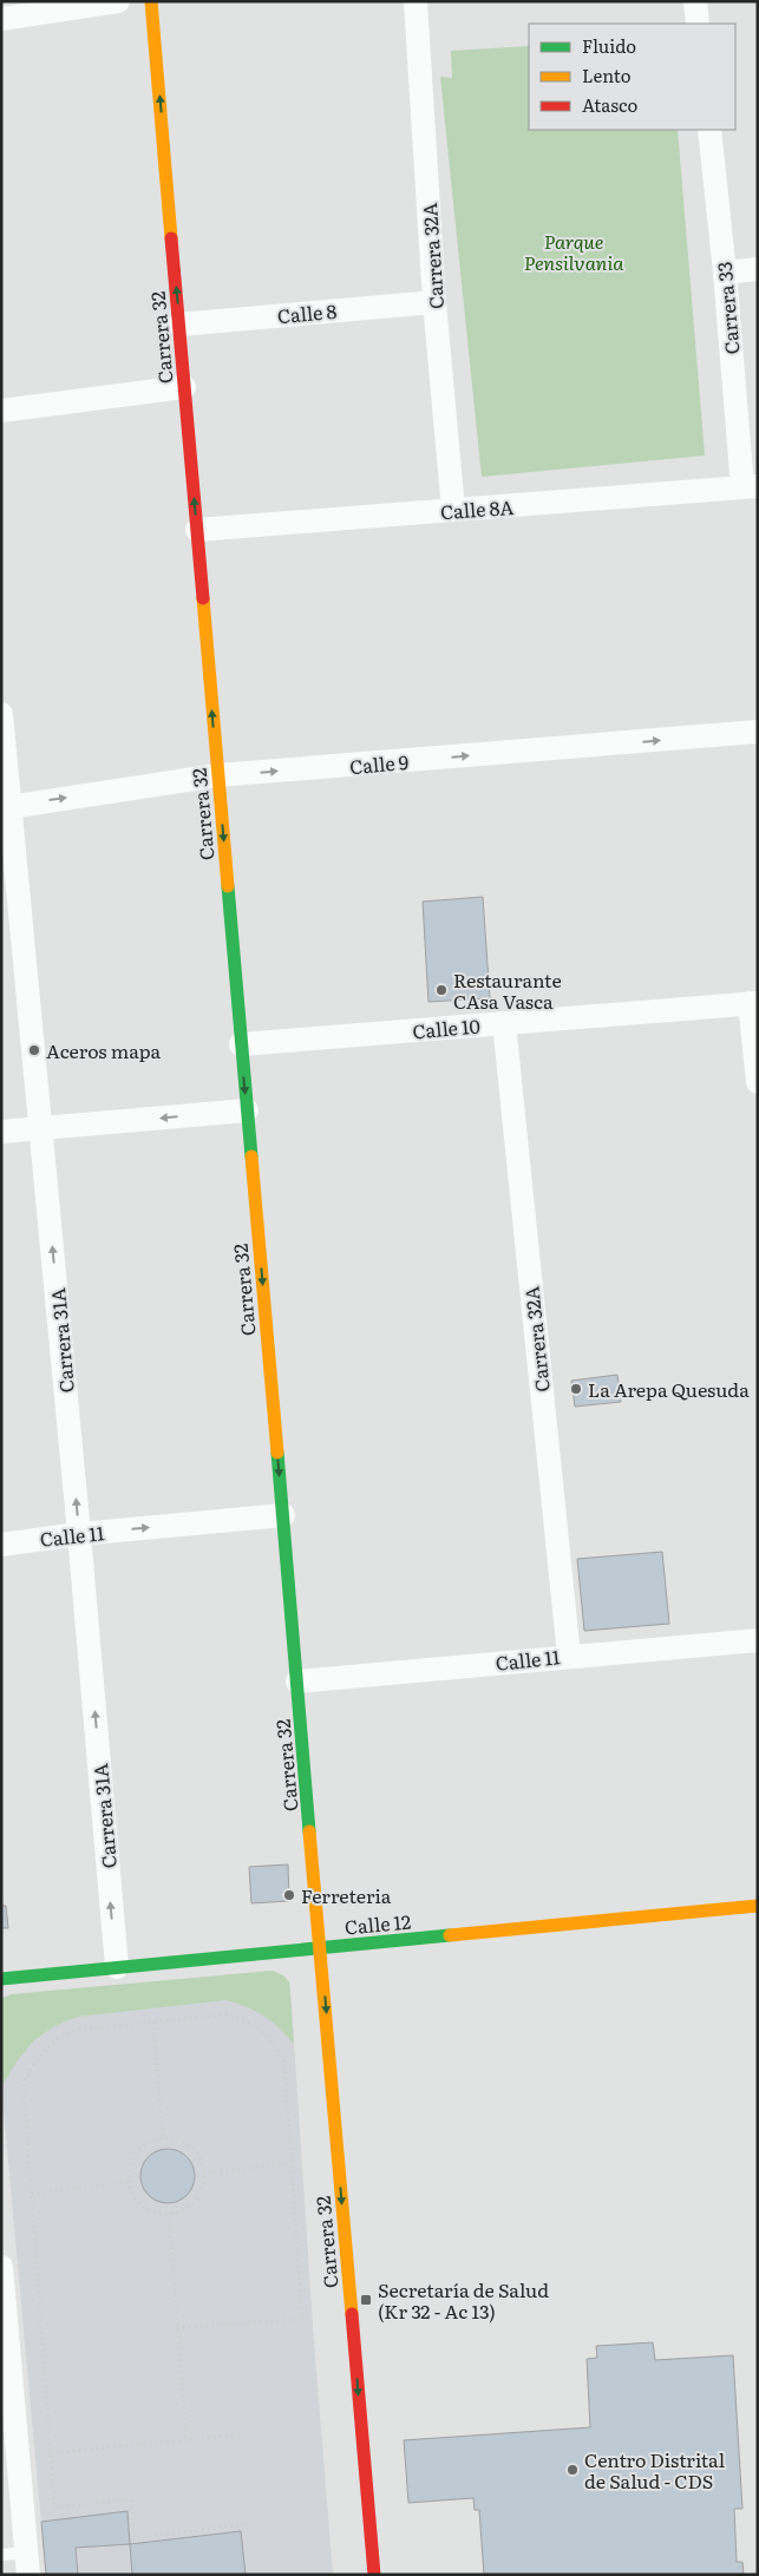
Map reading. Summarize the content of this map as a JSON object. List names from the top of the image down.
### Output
{
  "streets": {
    "street": [
      "Carrera 32A",
      "Carrera 33",
      "Calle 8",
      "Carrera 32",
      "Calle 8A",
      "Calle 9",
      "Calle 10",
      "Carrera 31A",
      "Calle 11",
      "Calle 12"
    ]
  },
  "crossings": [
    ["Carrera 32A", "Calle 8"],
    ["Carrera 32A", "Calle 8A"],
    ["Carrera 32A", "Calle 10"],
    ["Carrera 32A", "Calle 11"],
    ["Carrera 33", "Calle 8A"],
    ["Calle 8", "Carrera 32"],
    ["Carrera 32", "Calle 8A"],
    ["Carrera 32", "Calle 9"],
    ["Carrera 32", "Calle 10"],
    ["Carrera 32", "Calle 11"],
    ["Carrera 32", "Calle 12"],
    ["Calle 9", "Carrera 31A"],
    ["Carrera 31A", "Calle 11"],
    ["Carrera 31A", "Calle 12"]
  ],
  "one_way": ["Calle 9", "Carrera 31A"],
  "parks": ["Parque Pensilvania"],
  "places": {
    "other": [
      "Restaurante CAsa Vasca",
      "Aceros mapa",
      "La Arepa Quesuda",
      "Ferreteria",
      "Centro Distrital de Salud - CDS"
    ],
    "transit": ["Secretaría de Salud (Kr 32 - Ac 13)"]
  },
  "legend": ["Fluido", "Lento", "Atasco"]
}
